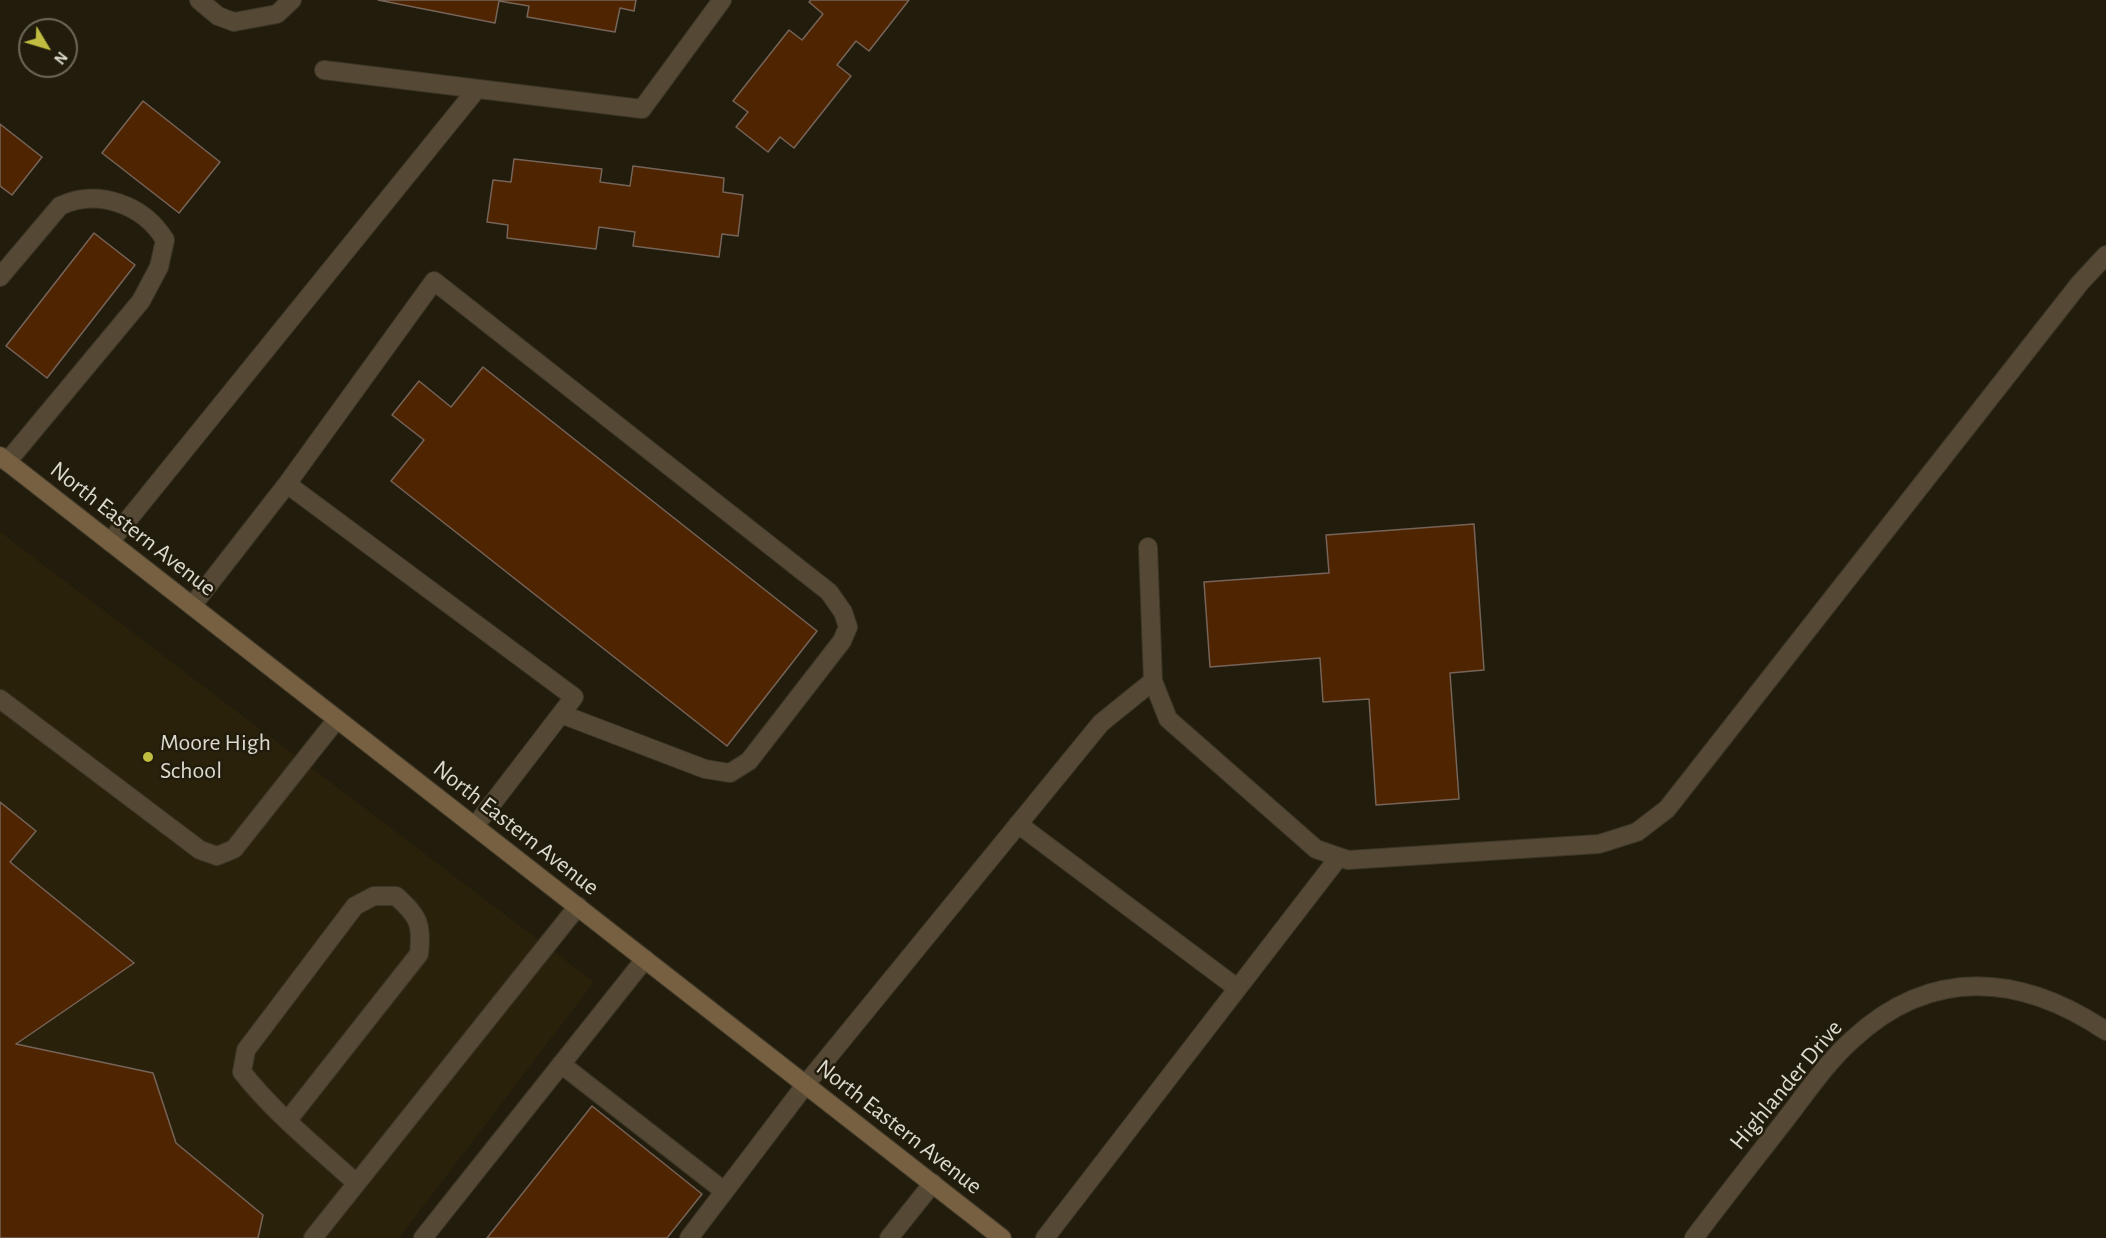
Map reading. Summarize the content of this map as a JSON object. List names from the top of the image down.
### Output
{
  "streets": {
    "main road": ["North Eastern Avenue"],
    "street": ["Highlander Drive"]
  },
  "places": ["Moore High School"],
  "north": "bottom right"
}
